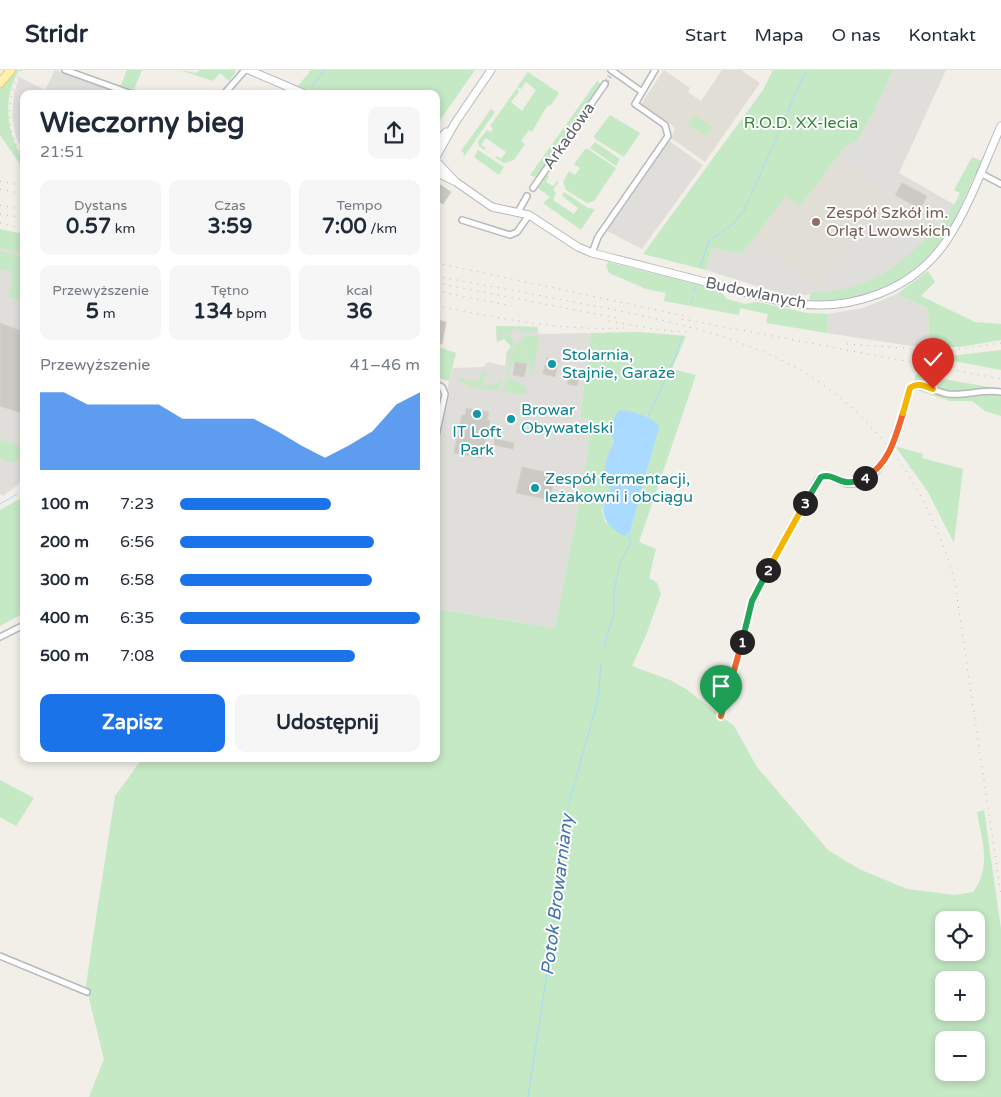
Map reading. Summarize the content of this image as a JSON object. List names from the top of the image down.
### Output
{
  "streets": {
    "street": ["Arkadowa", "Budowlanych"]
  },
  "water": ["Potok Browarniany"],
  "parks": ["R.O.D. XX-lecia"],
  "places": [
    "Zespół Szkół im. Orląt Lwowskich",
    "Stolarnia, Stajnie, Garaże",
    "IT Loft Park",
    "Browar Obywatelski",
    "Zespół fermentacji, leżakowni i obciągu"
  ],
  "page": {
    "header": "Stridr",
    "nav": [
      "Start",
      "Mapa",
      "O nas",
      "Kontakt"
    ],
    "heading": ["Wieczorny bieg", "21:51"],
    "stats": [
      ["Dystans", "0.57 km"],
      ["Czas", "3:59"],
      ["Tempo", "7:00 /km"],
      ["Przewyższenie", "5 m"],
      ["Tętno", "134 bpm"],
      ["kcal", "36"]
    ],
    "chart": ["Przewyższenie", "41–46 m"],
    "pins": [
      "4",
      "3",
      "2",
      "1"
    ],
    "list": [
      {
        "name": "100 m",
        "note": "7:23"
      },
      {
        "name": "200 m",
        "note": "6:56"
      },
      {
        "name": "300 m",
        "note": "6:58"
      },
      {
        "name": "400 m",
        "note": "6:35"
      },
      {
        "name": "500 m",
        "note": "7:08"
      }
    ],
    "buttons": ["Zapisz", "Udostępnij"],
    "map_buttons": ["+", "−"]
  }
}
